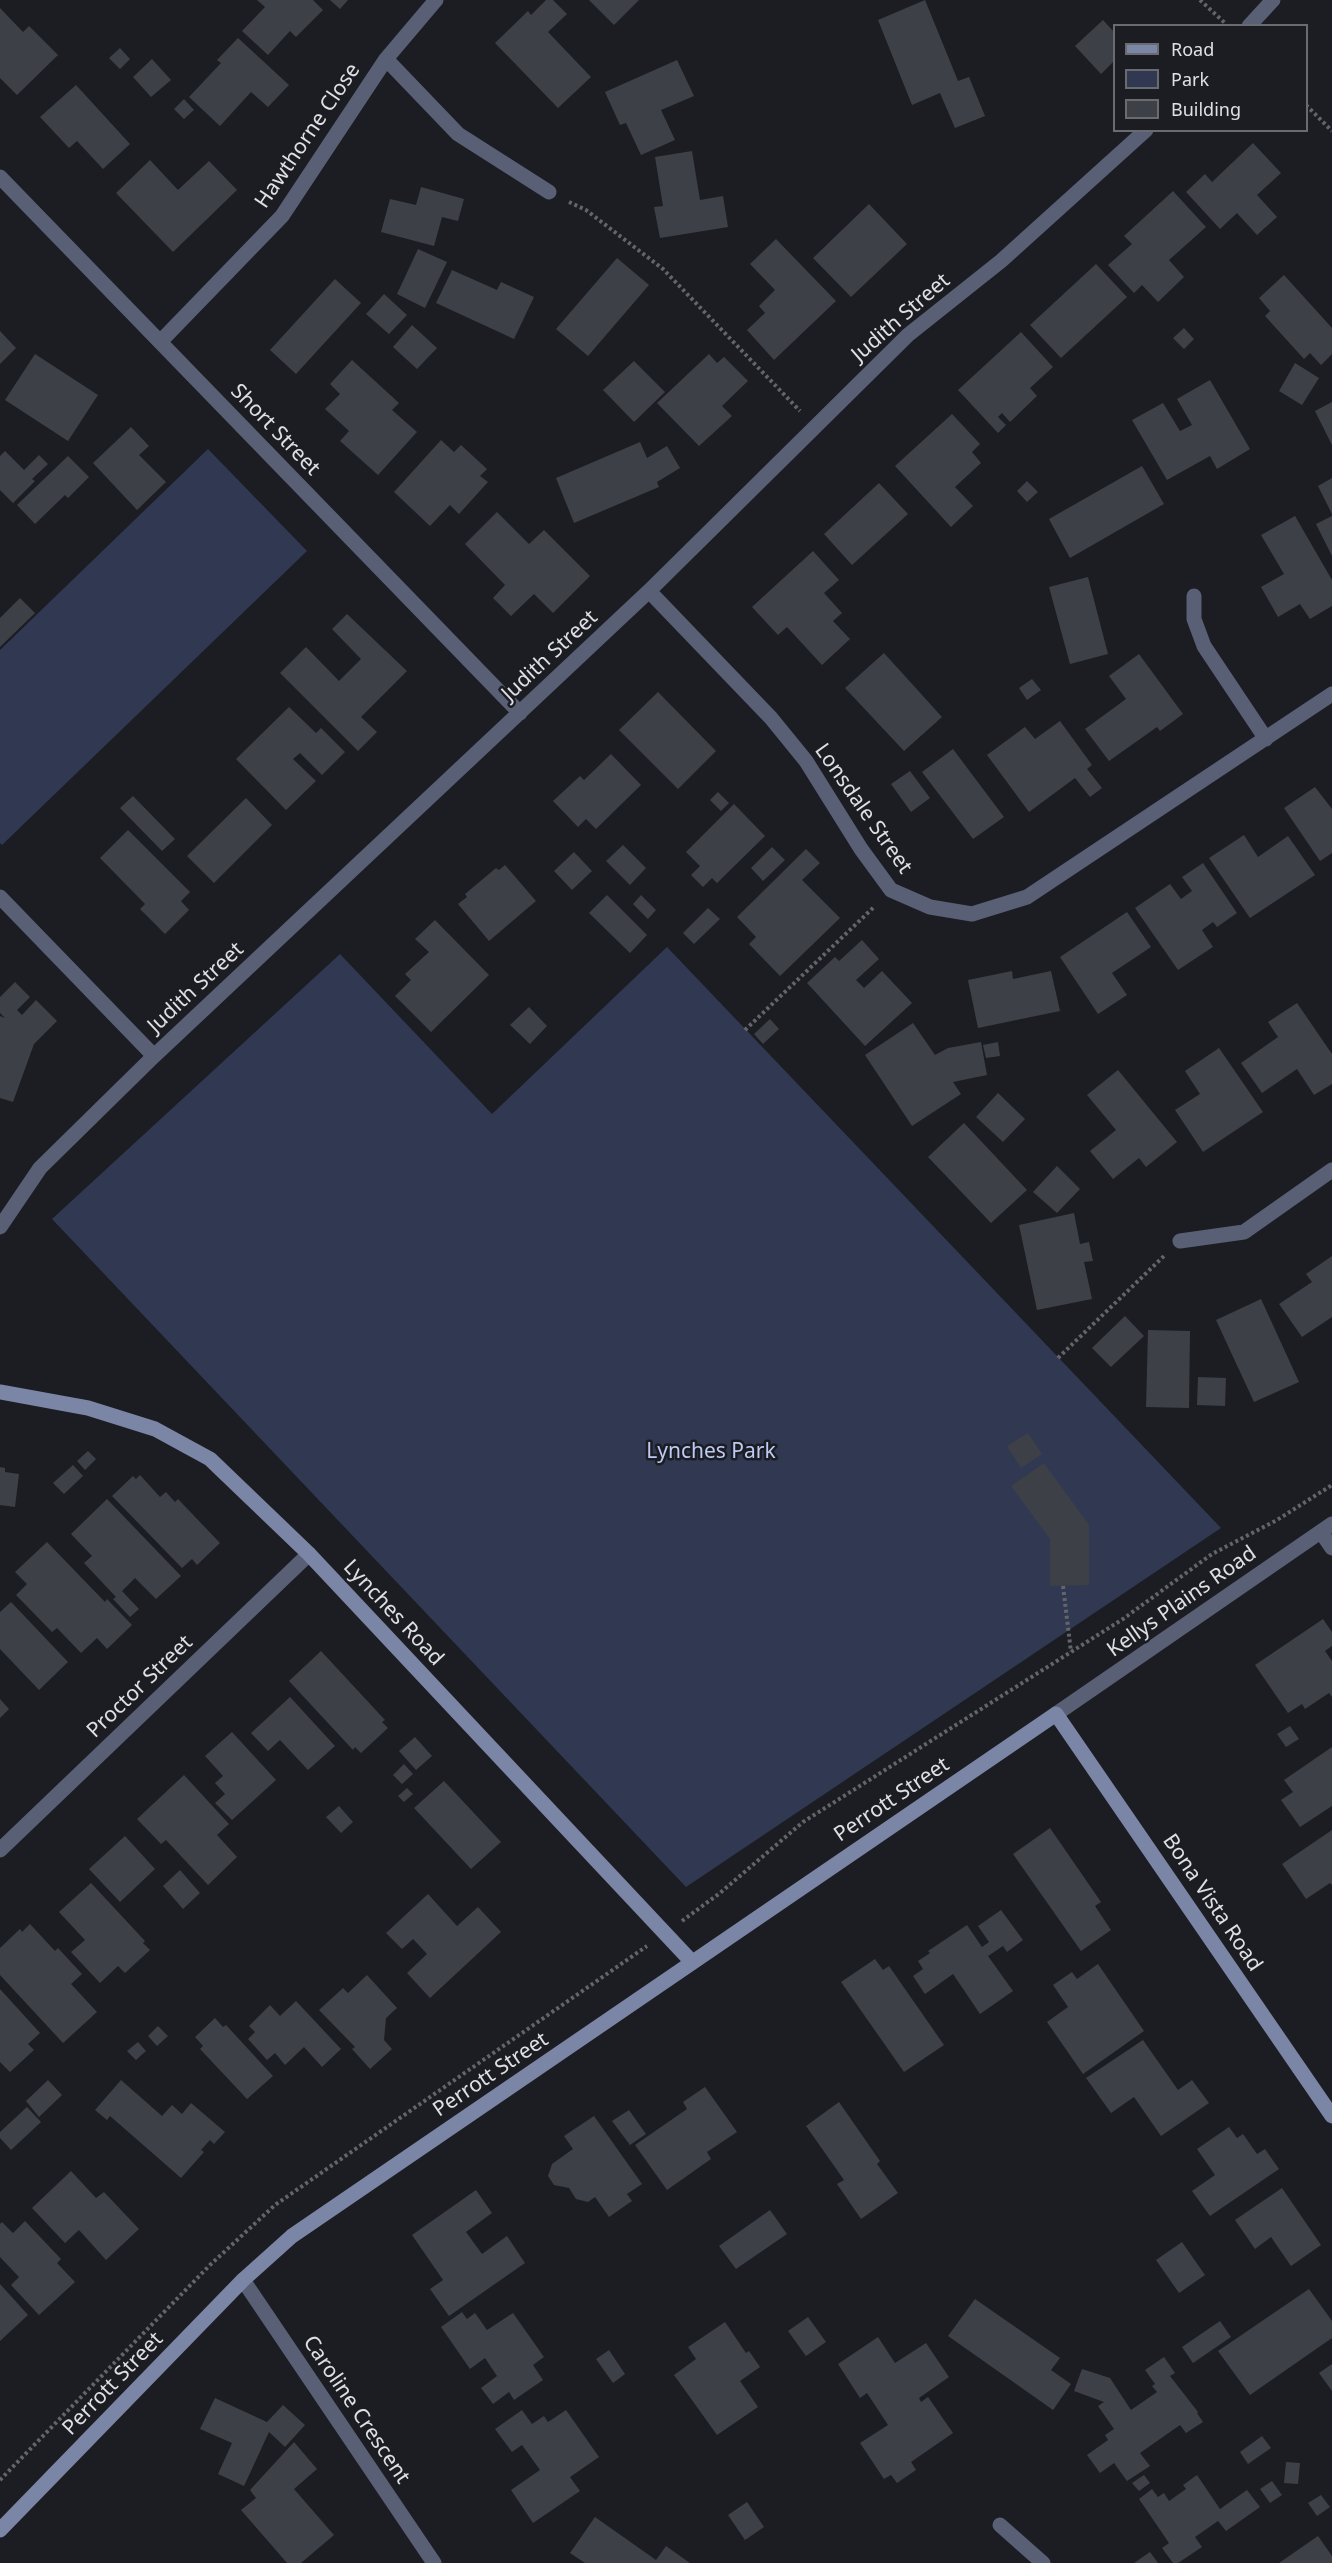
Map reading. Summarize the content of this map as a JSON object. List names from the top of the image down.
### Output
{
  "streets": {
    "street": [
      "Hawthorne Close",
      "Judith Street",
      "Short Street",
      "Lonsdale Street",
      "Kellys Plains Road",
      "Lynches Road",
      "Proctor Street",
      "Perrott Street",
      "Bona Vista Road",
      "Caroline Crescent"
    ]
  },
  "crossings": [
    ["Hawthorne Close", "Short Street"],
    ["Judith Street", "Short Street"],
    ["Judith Street", "Lonsdale Street"],
    ["Kellys Plains Road", "Perrott Street"],
    ["Kellys Plains Road", "Bona Vista Road"],
    ["Lynches Road", "Proctor Street"],
    ["Lynches Road", "Perrott Street"],
    ["Perrott Street", "Bona Vista Road"],
    ["Perrott Street", "Caroline Crescent"]
  ],
  "parks": ["Lynches Park"],
  "legend": ["Road", "Park", "Building"]
}
